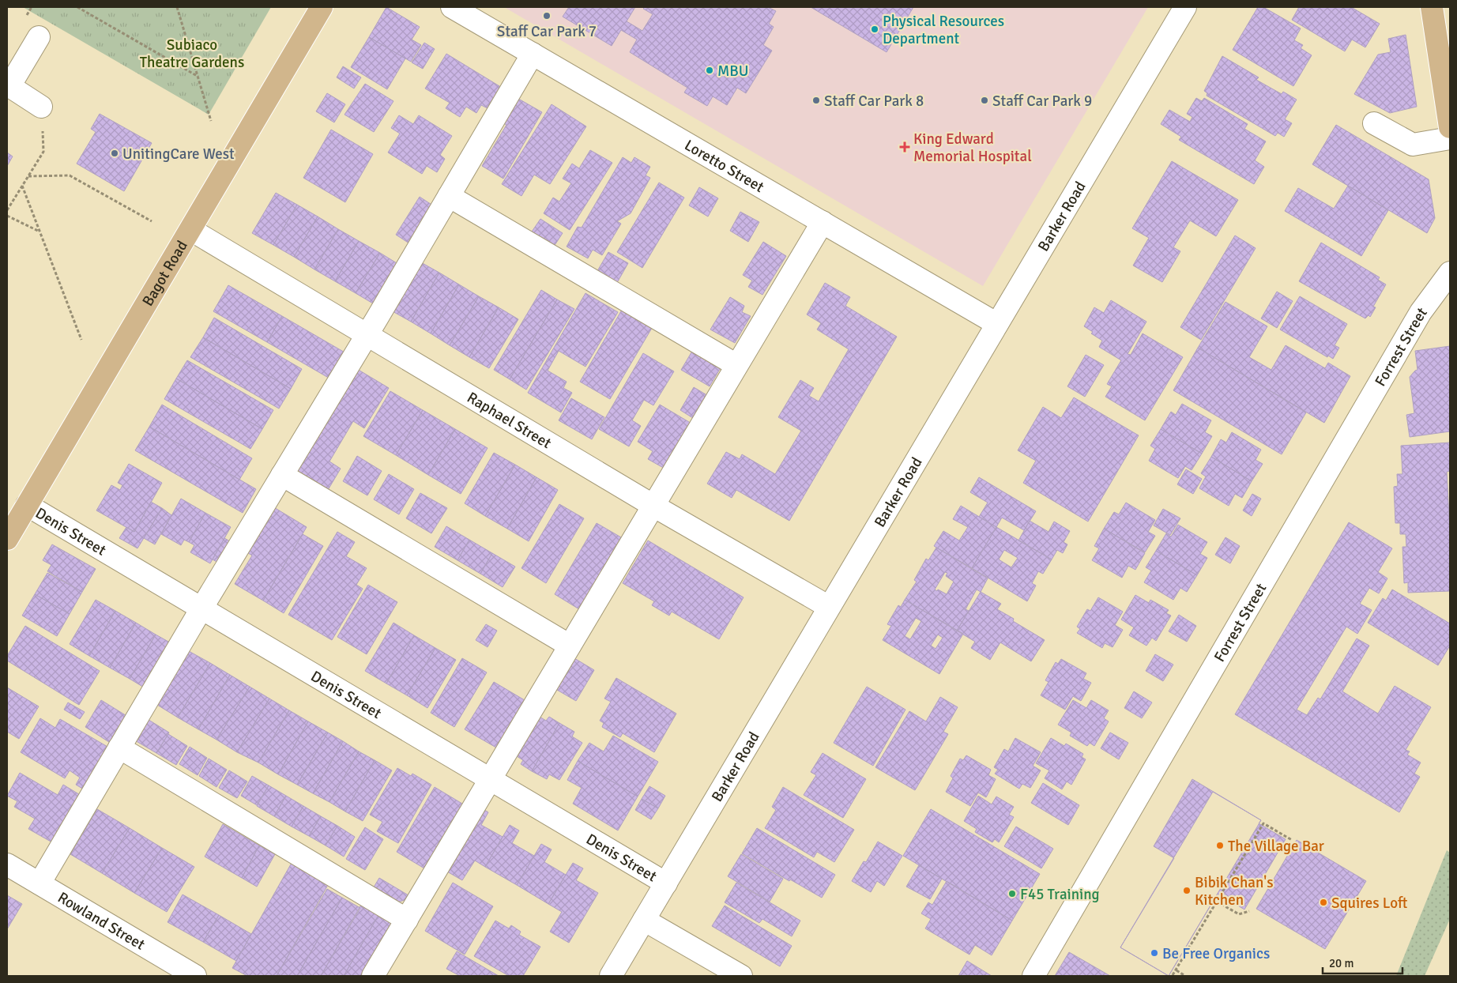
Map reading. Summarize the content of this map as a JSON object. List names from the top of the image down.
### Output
{
  "streets": {
    "main road": ["Bagot Road"],
    "street": [
      "Loretto Street",
      "Barker Road",
      "Forrest Street",
      "Raphael Street",
      "Denis Street",
      "Rowland Street"
    ]
  },
  "crossings": [
    ["Loretto Street", "Barker Road"],
    ["Barker Road", "Raphael Street"],
    ["Barker Road", "Denis Street"],
    ["Bagot Road", "Raphael Street"],
    ["Bagot Road", "Denis Street"]
  ],
  "parks": ["Subiaco Theatre Gardens"],
  "places": {
    "other": [
      "Staff Car Park 7",
      "Physical Resources Department",
      "MBU",
      "Staff Car Park 8",
      "Staff Car Park 9",
      "UnitingCare West",
      "The Village Bar",
      "Bibik Chan's Kitchen",
      "F45 Training",
      "Squires Loft",
      "Be Free Organics"
    ],
    "health": ["King Edward Memorial Hospital"]
  },
  "scale_bar": "20 m"
}
